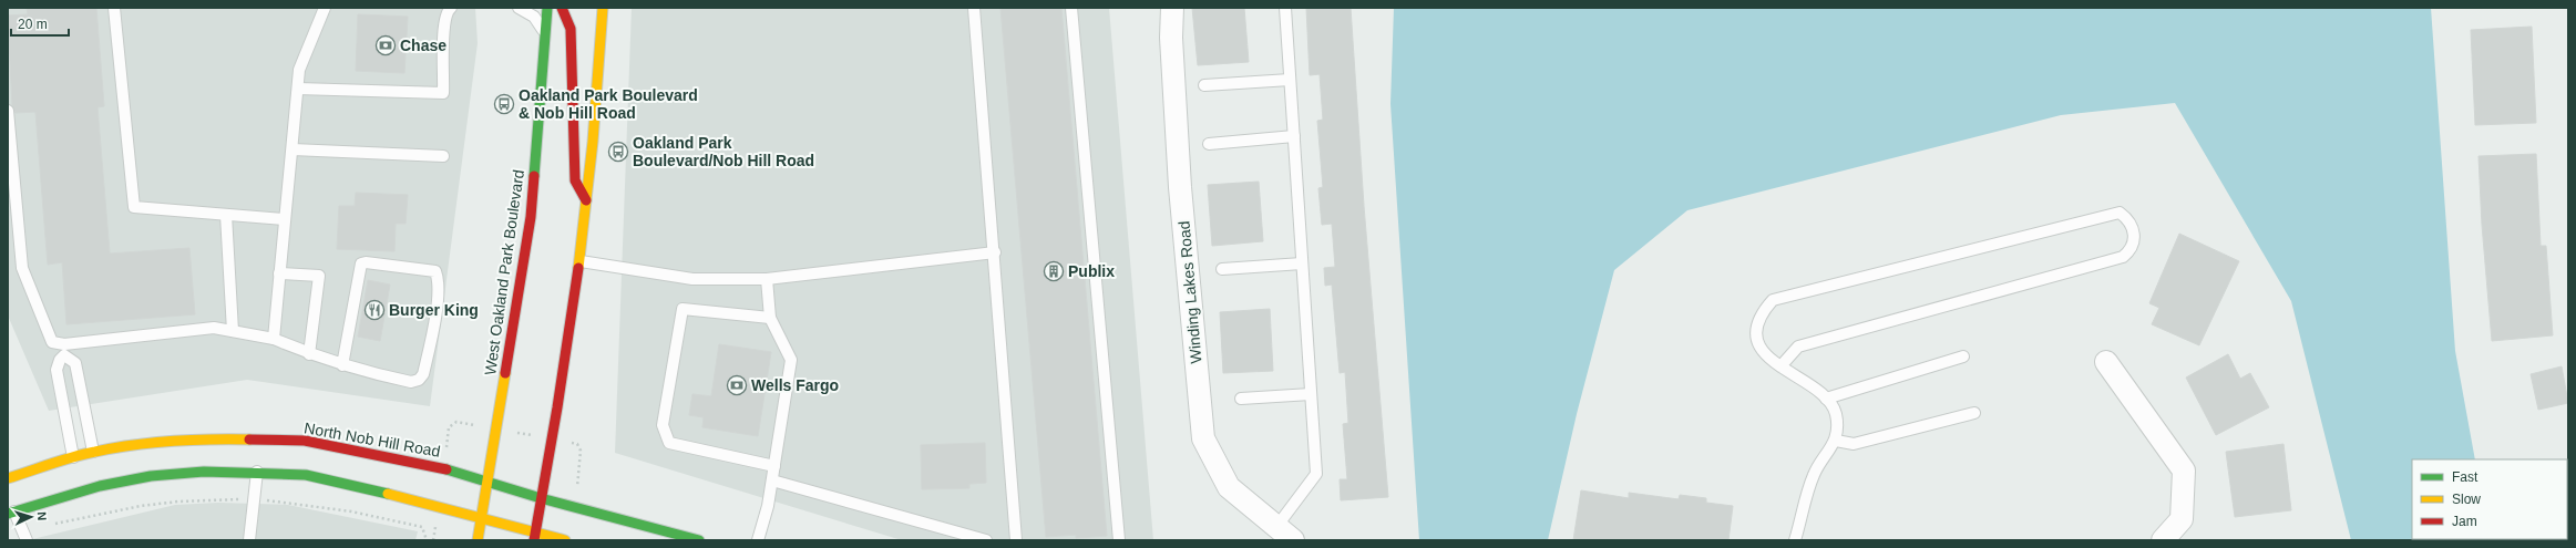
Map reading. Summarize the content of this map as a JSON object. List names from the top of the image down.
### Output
{
  "streets": {
    "main road": ["West Oakland Park Boulevard", "North Nob Hill Road"],
    "street": ["Winding Lakes Road"]
  },
  "crossings": [
    ["West Oakland Park Boulevard", "North Nob Hill Road"]
  ],
  "places": {
    "bank": ["Chase", "Wells Fargo"],
    "bus stop": ["Oakland Park Boulevard & Nob Hill Road", "Oakland Park Boulevard/Nob Hill Road"],
    "building": ["Publix"],
    "restaurant": ["Burger King"]
  },
  "legend": ["Fast", "Slow", "Jam"],
  "scale_bar": "20 m",
  "north": "right"
}
